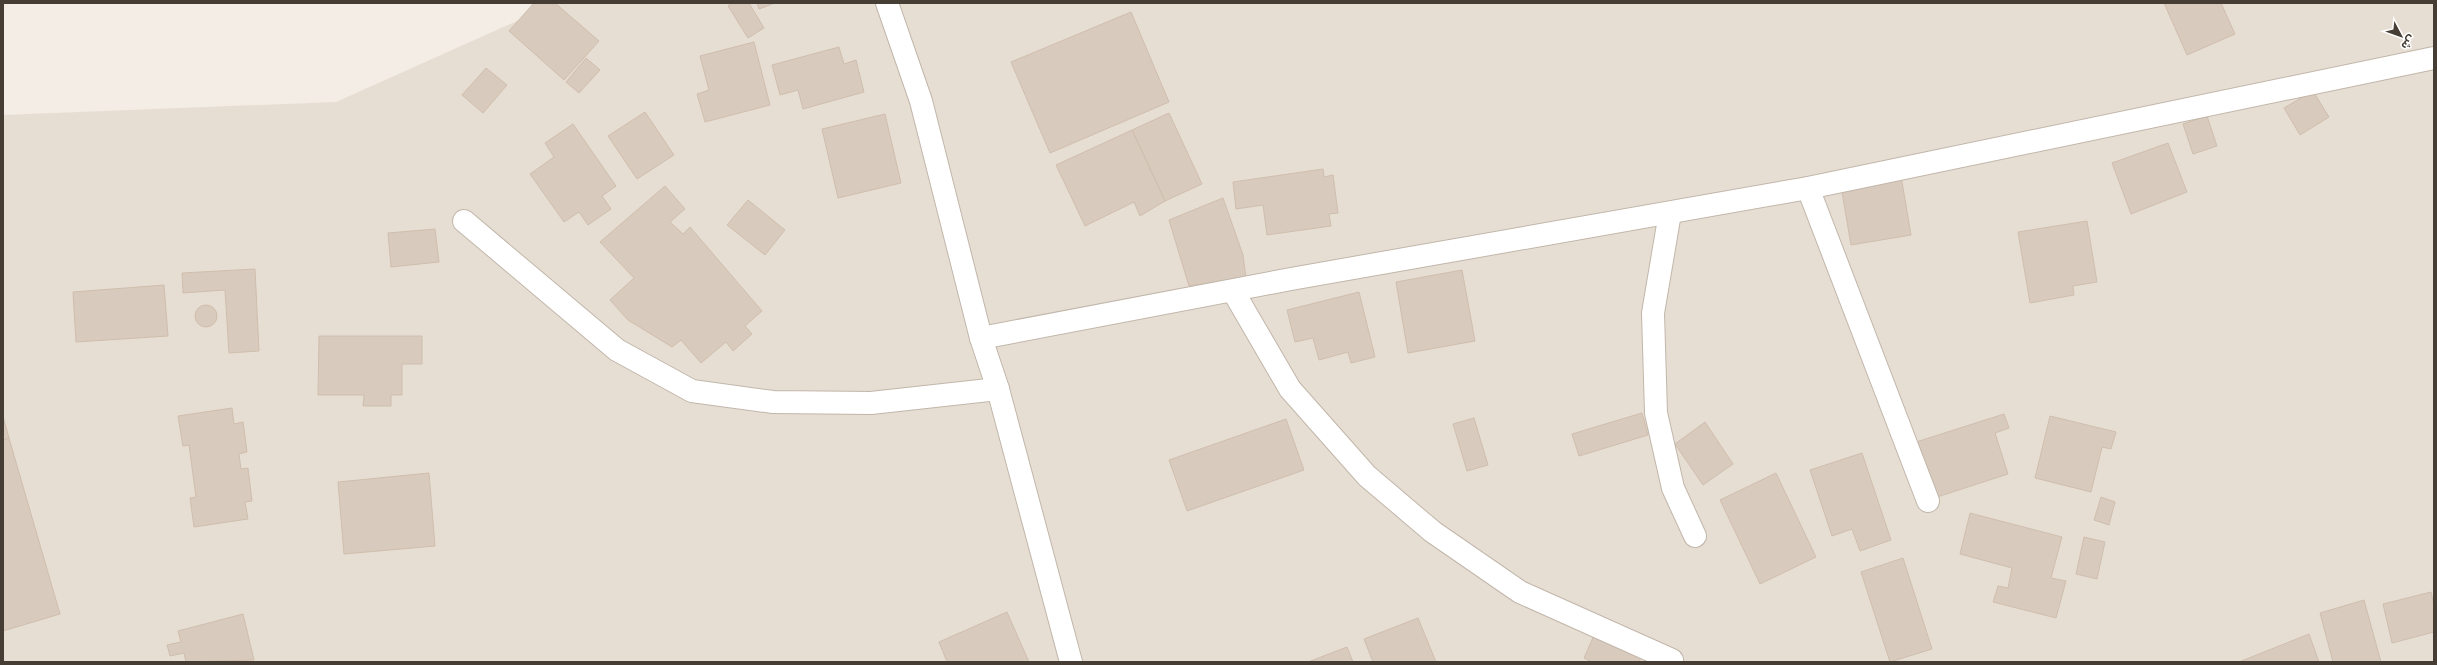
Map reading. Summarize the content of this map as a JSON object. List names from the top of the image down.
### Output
{
  "north": "bottom right"
}
